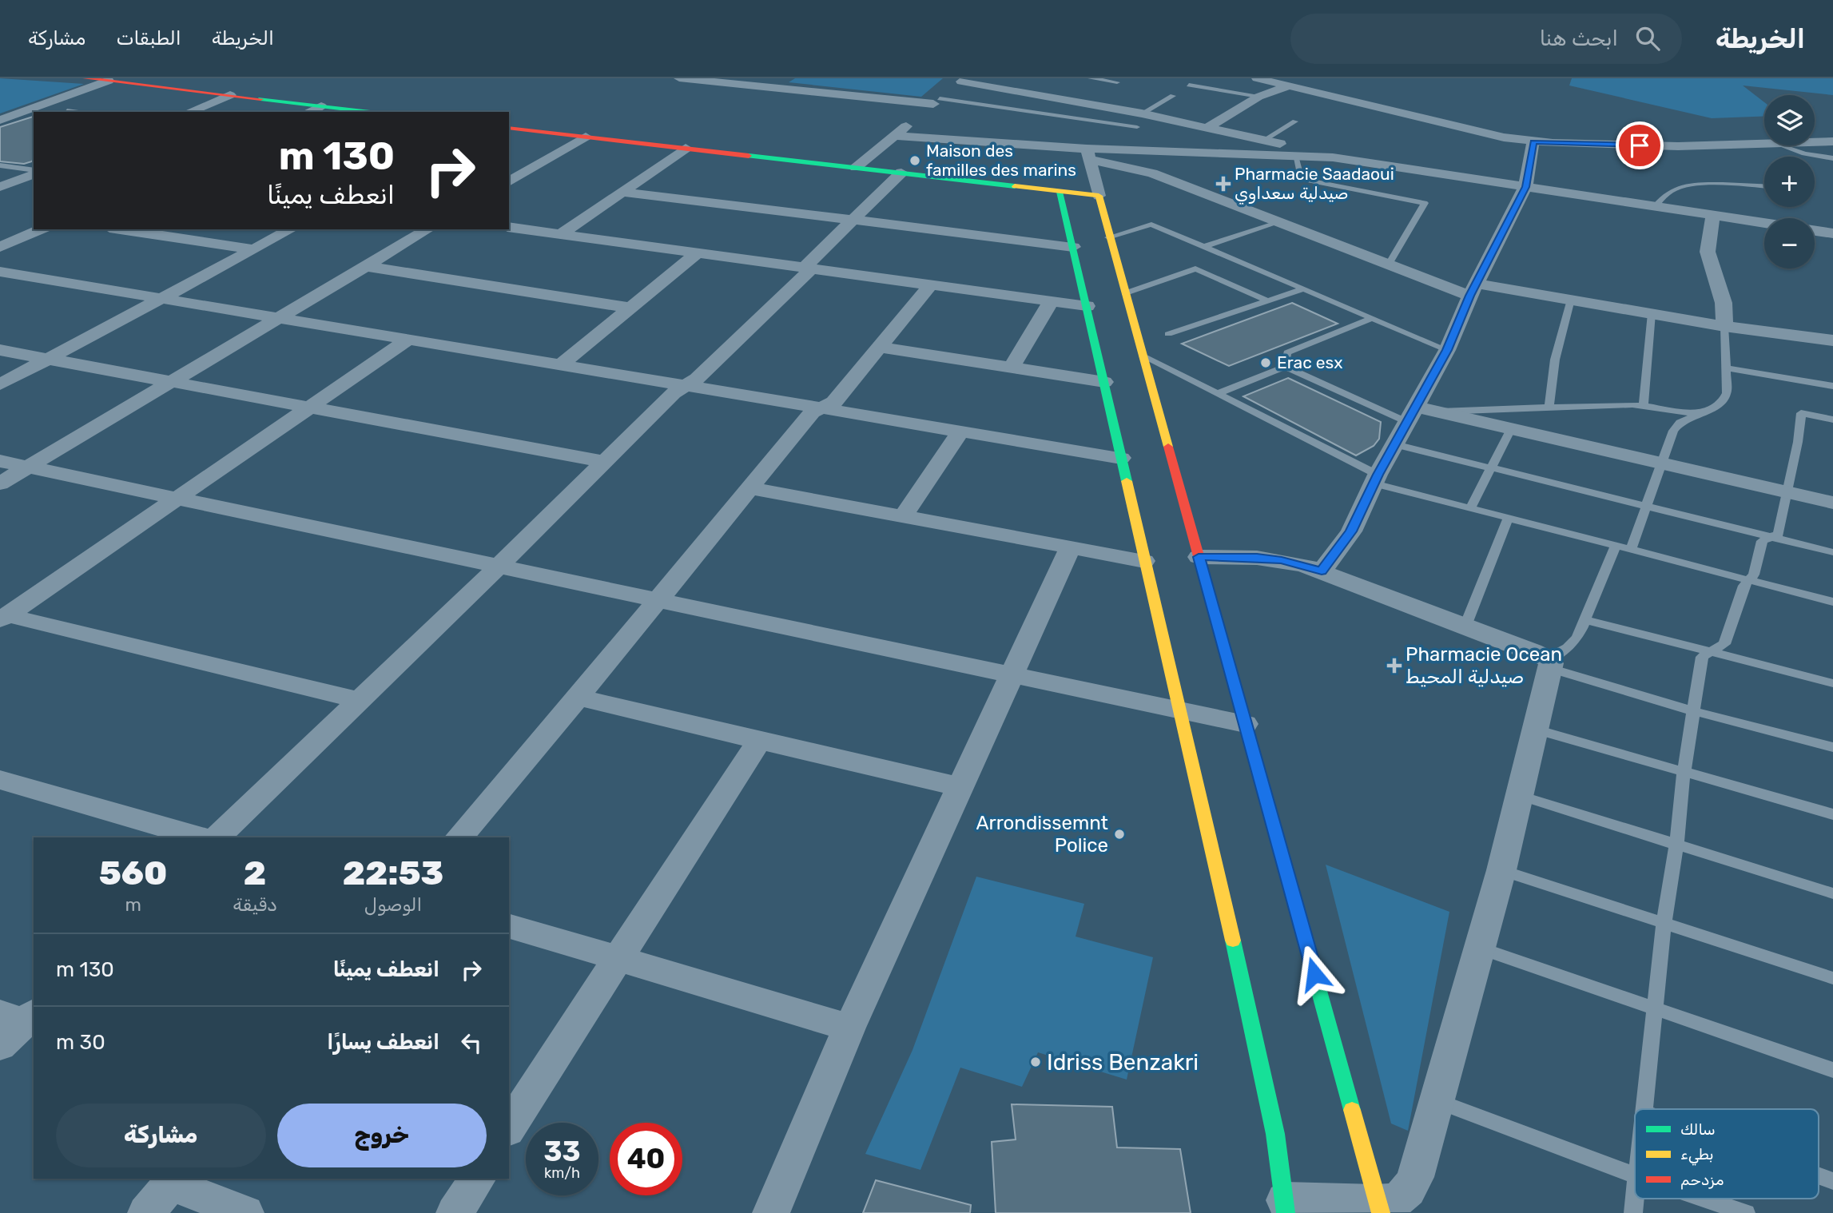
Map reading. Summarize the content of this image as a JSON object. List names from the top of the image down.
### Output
{
  "places": {
    "other": [
      "Maison des familles des marins",
      "Erac esx",
      "Arrondissemnt Police",
      "Idriss Benzakri"
    ],
    "health": ["Pharmacie Saadaoui صيدلية سعداوي", "Pharmacie Ocean صيدلية المحيط"]
  },
  "legend": ["سالك", "بطيء", "مزدحم"],
  "page": {
    "header": "الخريطة",
    "search": "ابحث هنا",
    "nav": ["الخريطة", "الطبقات", "مشاركة"],
    "map_buttons": ["+", "−"],
    "turn": ["130 m", "انعطف يمينًا"],
    "eta": [
      "22:53",
      "الوصول",
      "2",
      "دقيقة",
      "560",
      "m"
    ],
    "list": [
      {
        "name": "انعطف يمينًا",
        "value": "130 m"
      },
      {
        "name": "انعطف يسارًا",
        "value": "30 m"
      }
    ],
    "buttons": ["خروج", "مشاركة"],
    "speed": "33 km/h",
    "limit": "40"
  }
}
